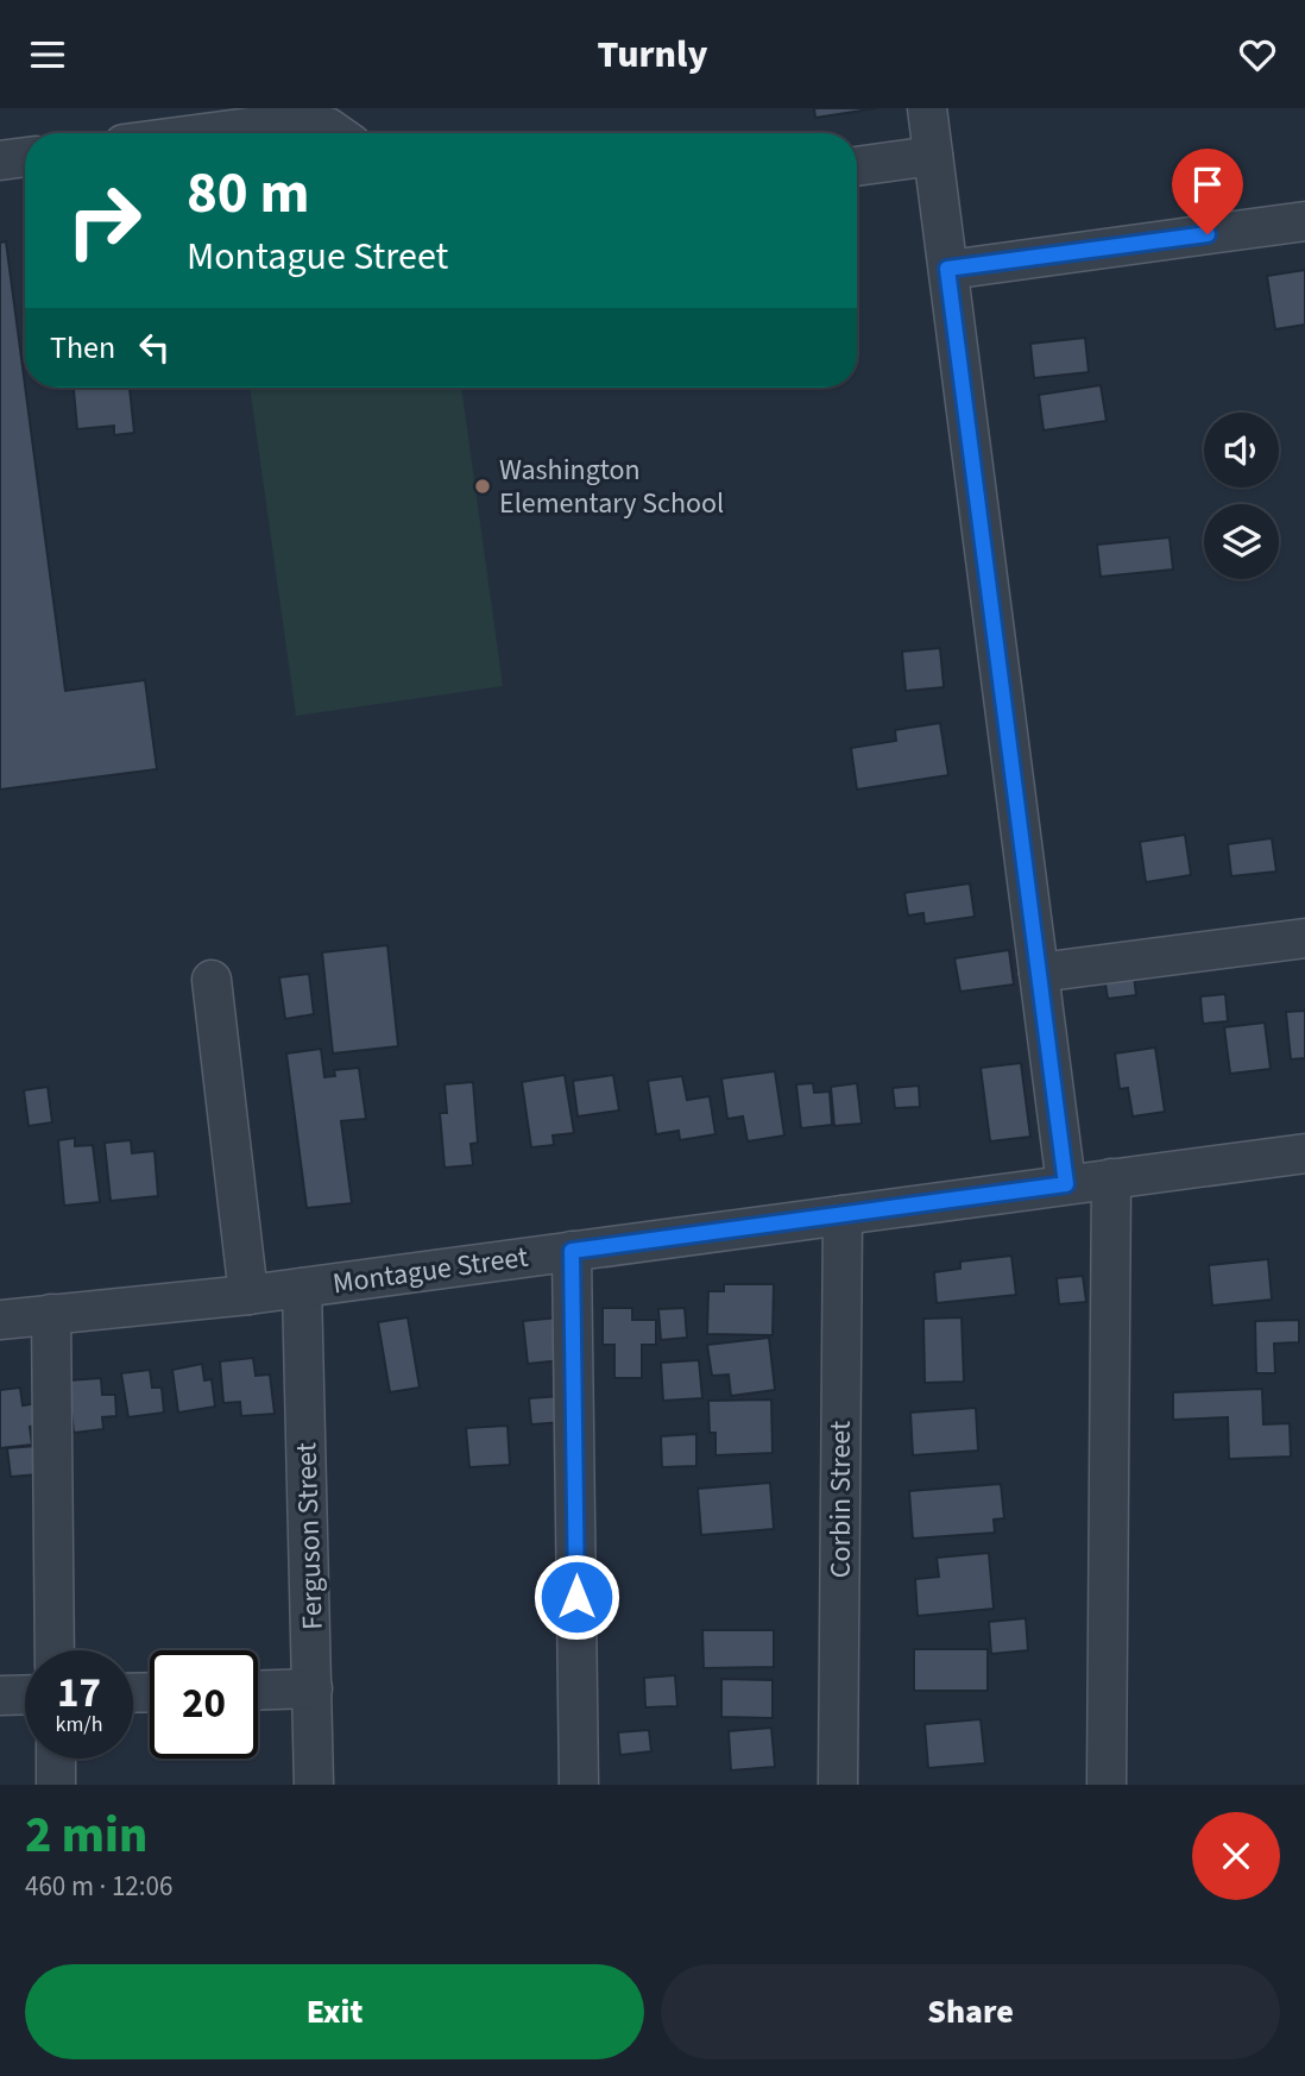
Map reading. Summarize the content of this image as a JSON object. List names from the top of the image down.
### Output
{
  "streets": {
    "street": ["Montague Street", "Corbin Street", "Ferguson Street"]
  },
  "crossings": [
    ["Montague Street", "Corbin Street"],
    ["Montague Street", "Ferguson Street"]
  ],
  "places": ["Washington Elementary School"],
  "page": {
    "header": "Turnly",
    "turn": ["80 m", "Montague Street"],
    "then": "Then",
    "speed": "17 km/h",
    "limit": "20",
    "heading": ["2 min", "460 m · 12:06"],
    "buttons": ["Exit", "Share"]
  }
}
